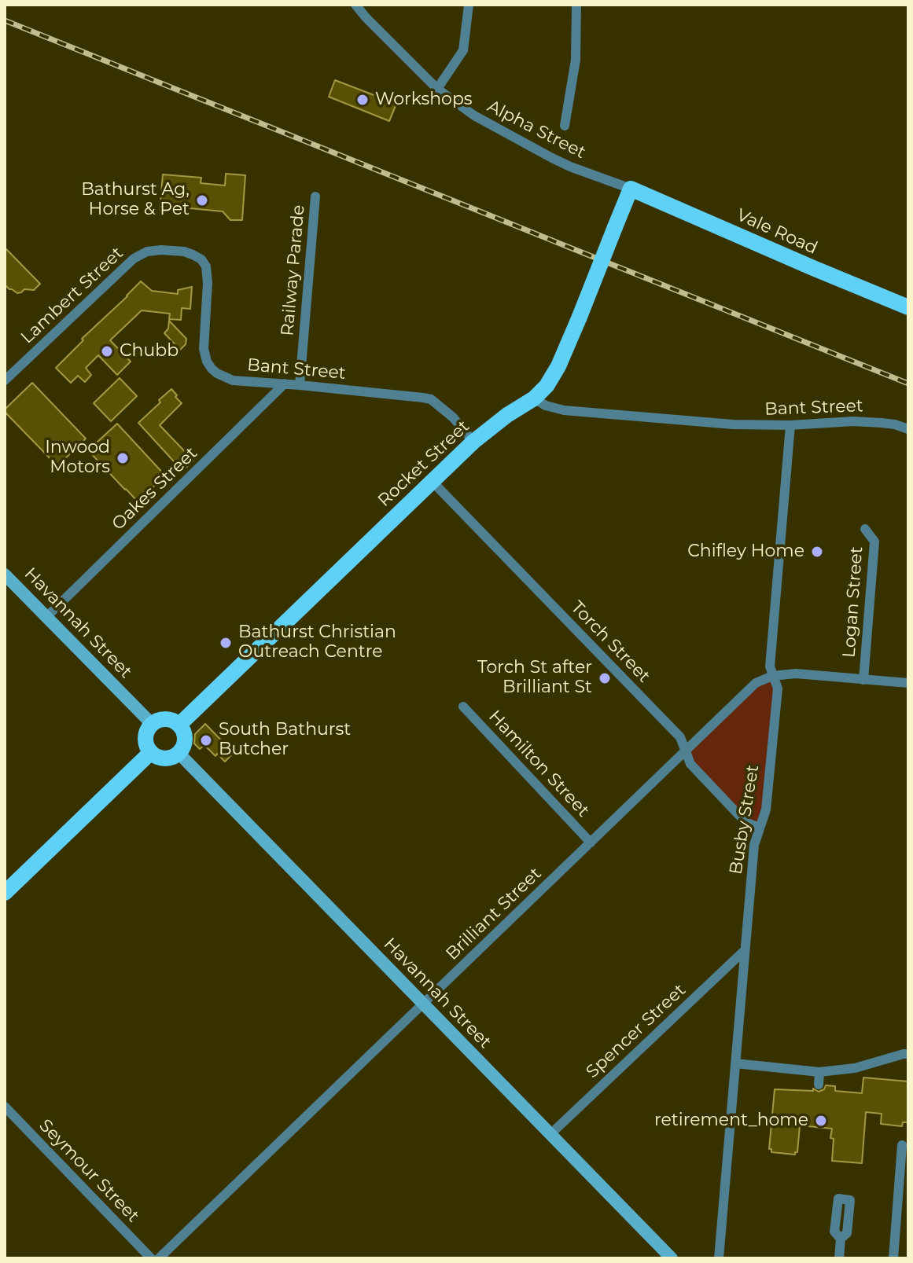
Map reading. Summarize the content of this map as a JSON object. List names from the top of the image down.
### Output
{
  "streets": {
    "main road": ["Vale Road", "Rocket Street"],
    "street": [
      "Alpha Street",
      "Railway Parade",
      "Lambert Street",
      "Bant Street",
      "Oakes Street",
      "Logan Street",
      "Havannah Street",
      "Torch Street",
      "Hamilton Street",
      "Busby Street",
      "Brilliant Street",
      "Spencer Street",
      "Seymour Street"
    ]
  },
  "crossings": [
    ["Alpha Street", "Vale Road"],
    ["Alpha Street", "Rocket Street"],
    ["Vale Road", "Rocket Street"],
    ["Railway Parade", "Bant Street"],
    ["Lambert Street", "Bant Street"],
    ["Bant Street", "Rocket Street"],
    ["Bant Street", "Oakes Street"],
    ["Bant Street", "Busby Street"],
    ["Rocket Street", "Havannah Street"],
    ["Rocket Street", "Torch Street"],
    ["Oakes Street", "Havannah Street"],
    ["Havannah Street", "Brilliant Street"],
    ["Havannah Street", "Spencer Street"],
    ["Torch Street", "Busby Street"],
    ["Torch Street", "Brilliant Street"],
    ["Hamilton Street", "Brilliant Street"],
    ["Busby Street", "Brilliant Street"],
    ["Busby Street", "Spencer Street"]
  ],
  "places": [
    "Workshops",
    "Bathurst Ag, Horse & Pet",
    "Chubb",
    "Inwood Motors",
    "Chifley Home",
    "Bathurst Christian Outreach Centre",
    "Torch St after Brilliant St",
    "South Bathurst Butcher",
    "retirement_home"
  ]
}
